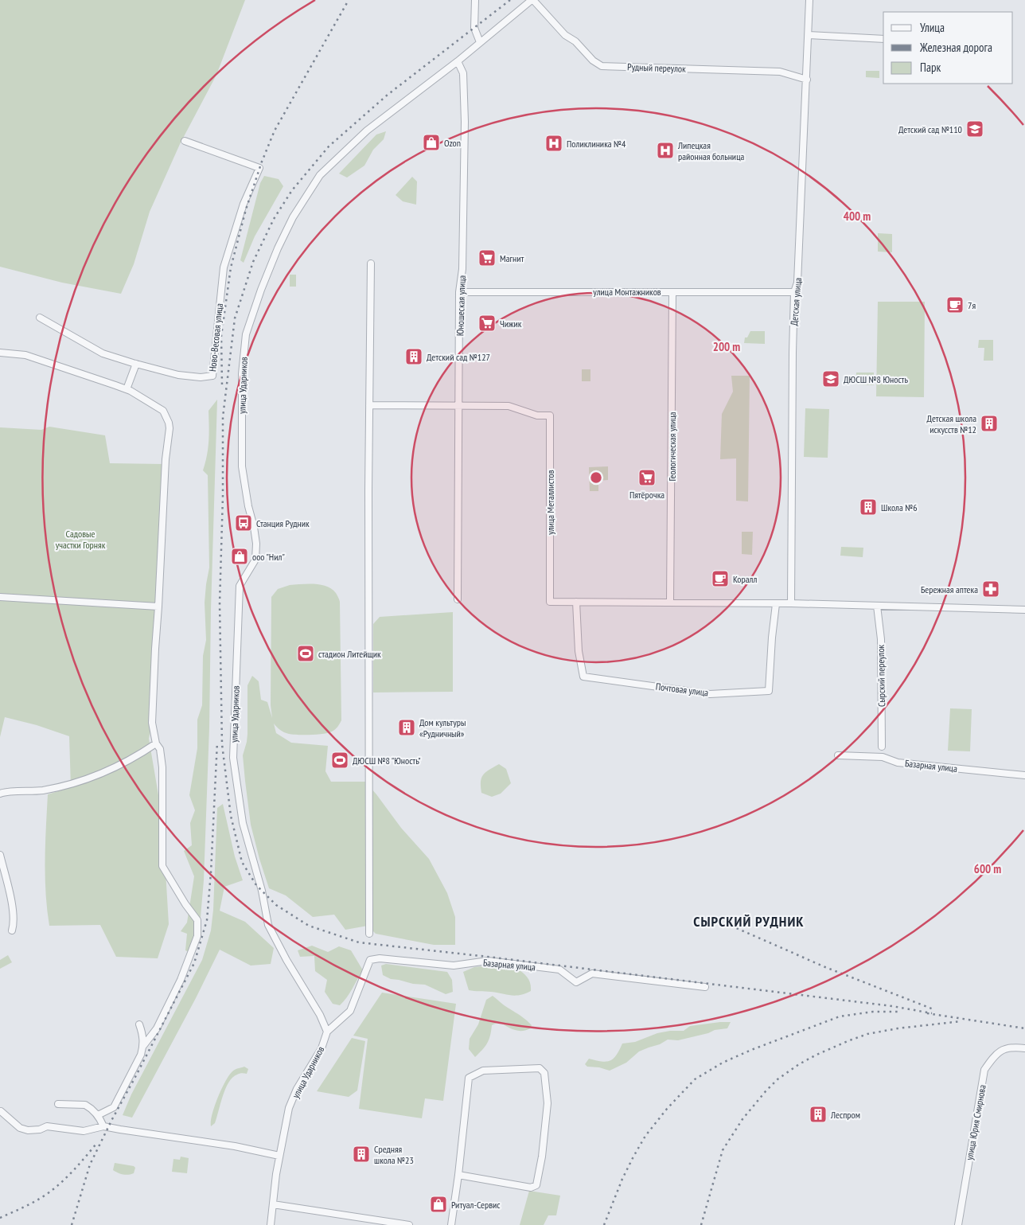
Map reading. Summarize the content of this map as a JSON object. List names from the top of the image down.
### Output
{
  "streets": {
    "street": [
      "Рудный переулок",
      "улица Монтажников",
      "Детская улица",
      "Юношеская улица",
      "Ново-Весовая улица",
      "улица Ударников",
      "Геологическая улица",
      "улица Металлистов",
      "Сырский переулок",
      "Почтовая улица",
      "Базарная улица",
      "улица Юрия Смирнова"
    ]
  },
  "crossings": [
    ["Рудный переулок", "Детская улица"],
    ["улица Монтажников", "Детская улица"],
    ["улица Монтажников", "Юношеская улица"],
    ["улица Монтажников", "Геологическая улица"],
    ["Юношеская улица", "улица Ударников"],
    ["Юношеская улица", "улица Металлистов"],
    ["улица Ударников", "Базарная улица"],
    ["улица Металлистов", "Почтовая улица"]
  ],
  "districts": ["СЫРСКИЙ РУДНИК"],
  "parks": ["Садовые участки Горняк"],
  "places": {
    "school or university": ["Детский сад №110", "ДЮСШ №8 Юность"],
    "shop": ["Ozon", "ооо \"Нил\"", "Ритуал-Сервис"],
    "hospital": ["Поликлиника №4", "Липецкая районная больница"],
    "supermarket": ["Магнит", "Чижик", "Пятёрочка"],
    "cafe": ["7я", "Коралл"],
    "building": [
      "Детский сад №127",
      "Детская школа искусств №12",
      "Школа №6",
      "Дом культуры «Рудничный»",
      "Леспром",
      "Средняя школа №23"
    ],
    "bus stop": ["Станция Рудник"],
    "pharmacy": ["Бережная аптека"],
    "sports": ["стадион Литейщик", "ДЮСШ №8 \"Юность\""]
  },
  "legend": ["Улица", "Железная дорога", "Парк"],
  "rings": ["400 m", "200 m", "600 m"]
}
